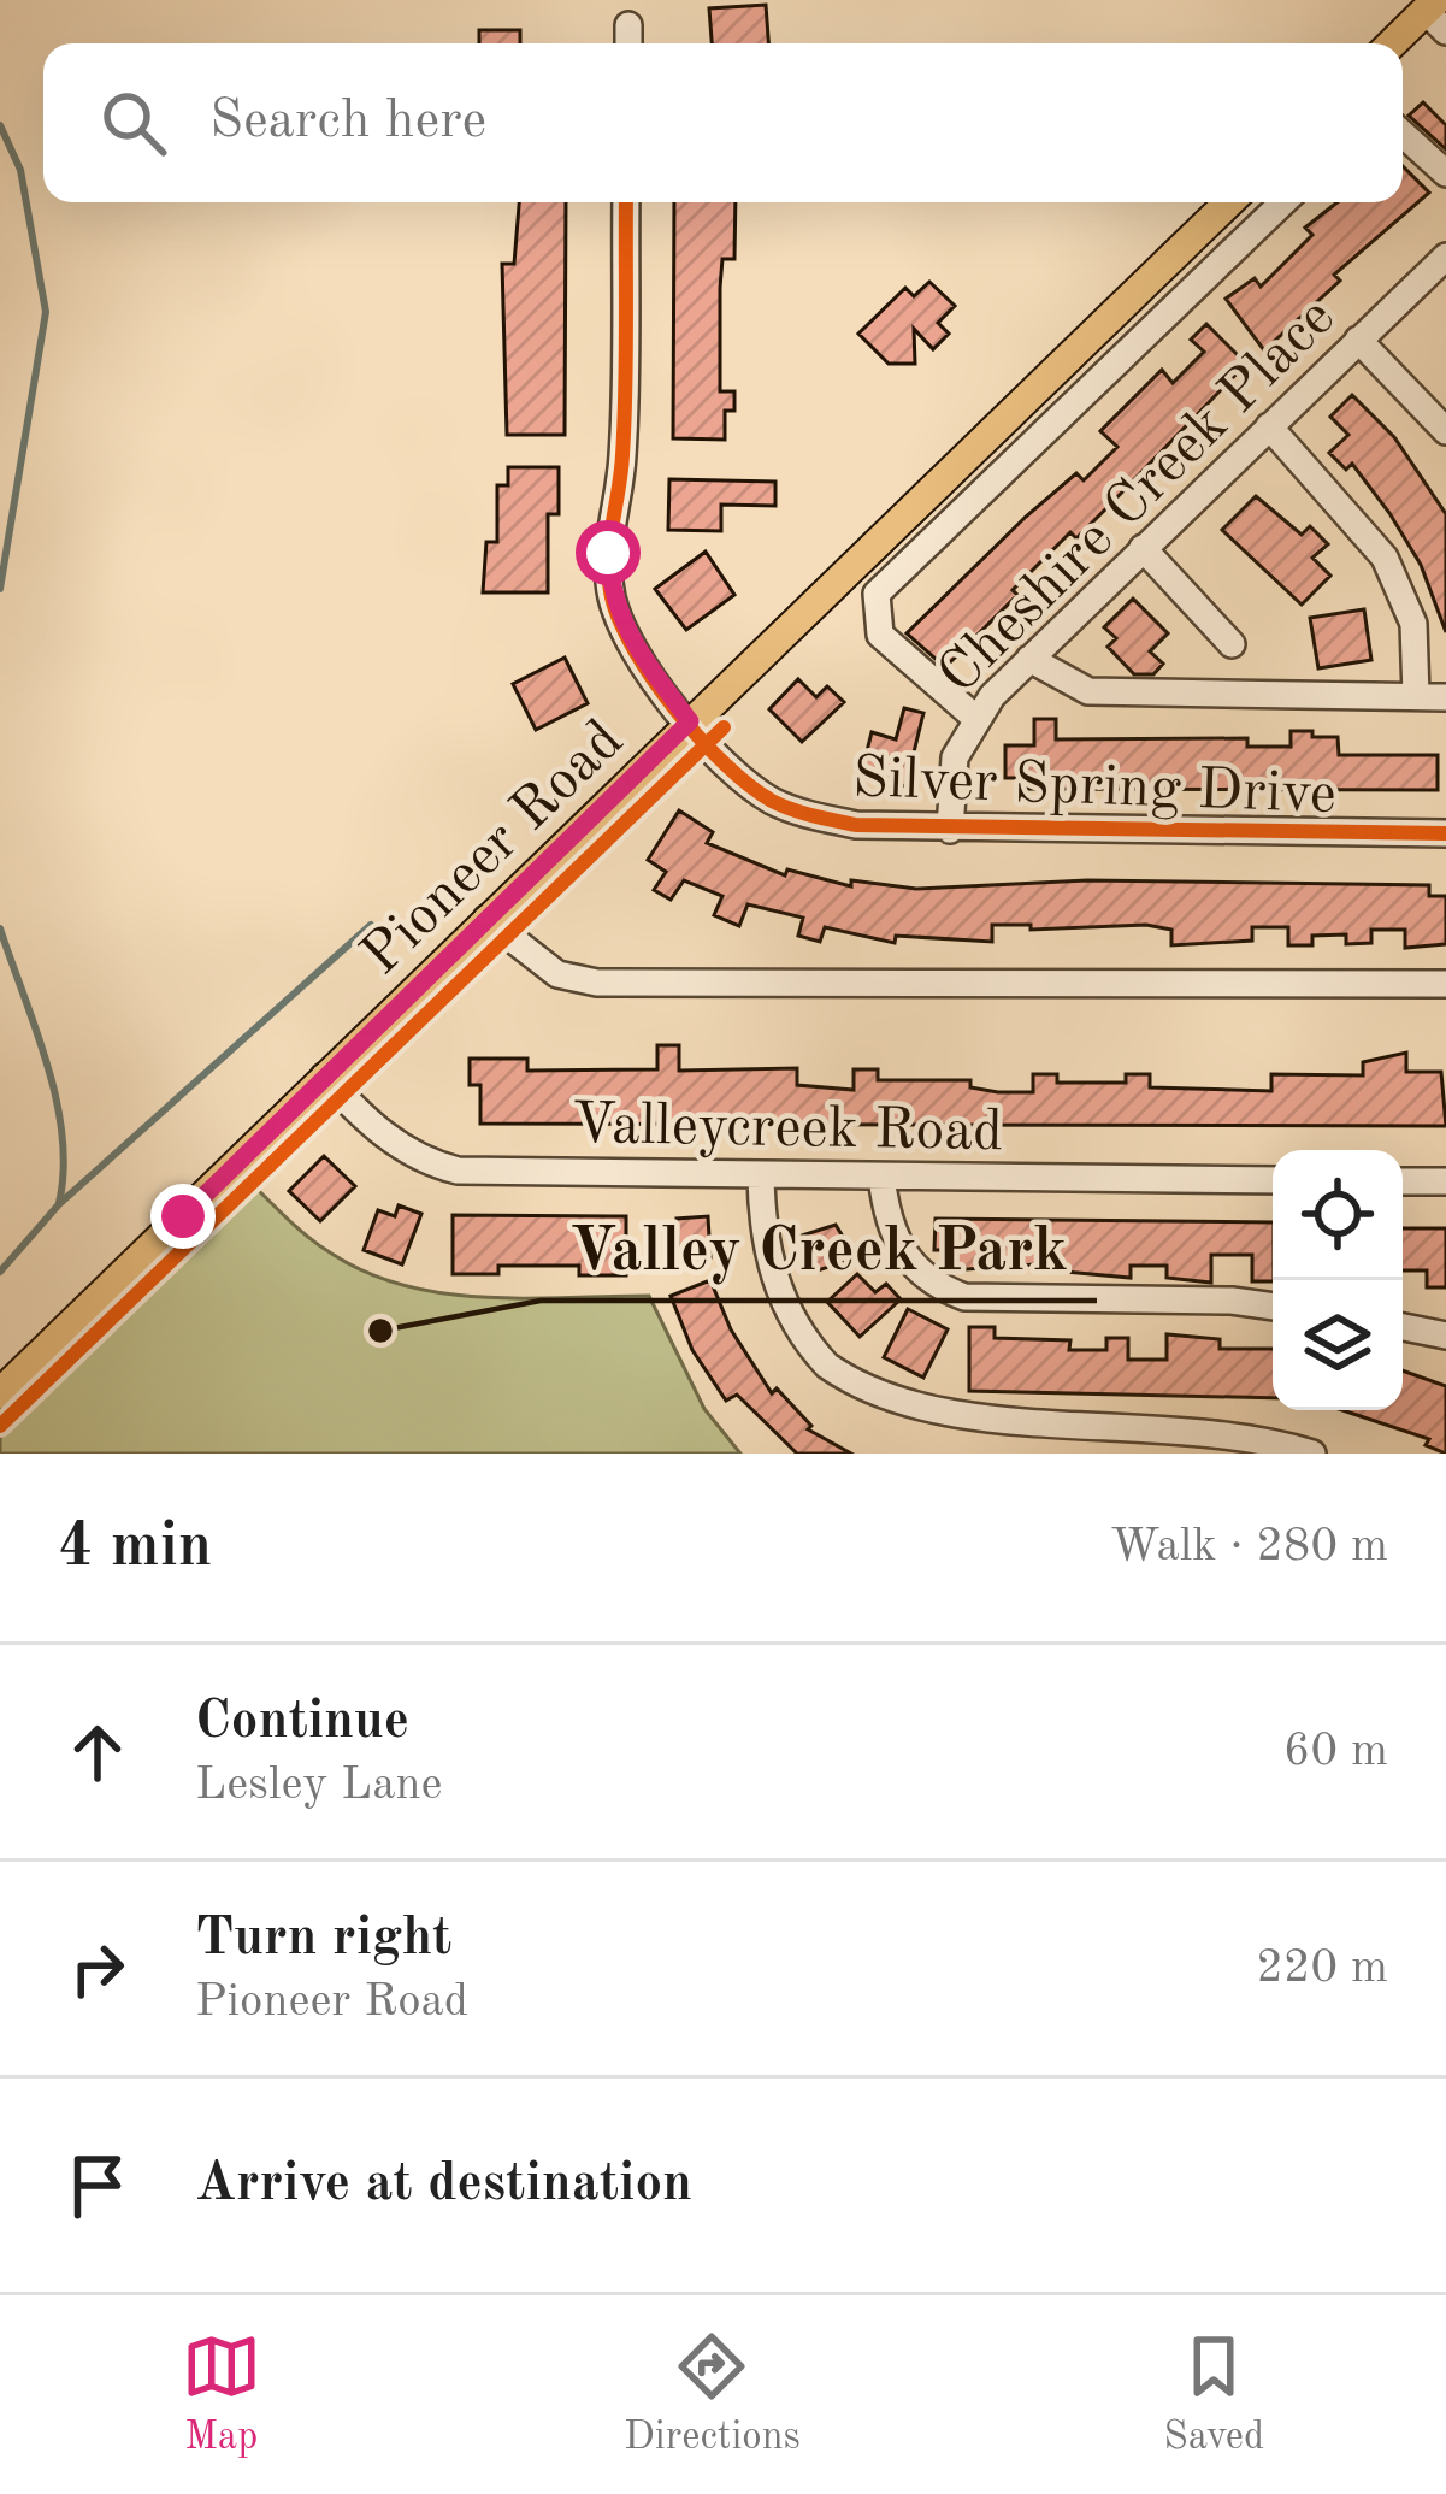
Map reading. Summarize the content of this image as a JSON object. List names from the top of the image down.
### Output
{
  "streets": {
    "main road": ["Pioneer Road"],
    "street": ["Cheshire Creek Place", "Silver Spring Drive", "Valleycreek Road"]
  },
  "crossings": [
    ["Cheshire Creek Place", "Silver Spring Drive"],
    ["Silver Spring Drive", "Pioneer Road"],
    ["Pioneer Road", "Valleycreek Road"]
  ],
  "places": ["Valley Creek Park"],
  "page": {
    "search": "Search here",
    "heading": ["4 min", "Walk · 280 m"],
    "list": [
      ["Continue", "Lesley Lane", "60 m"],
      ["Turn right", "Pioneer Road", "220 m"],
      "Arrive at destination"
    ],
    "nav": ["Map", "Directions", "Saved"]
  }
}
